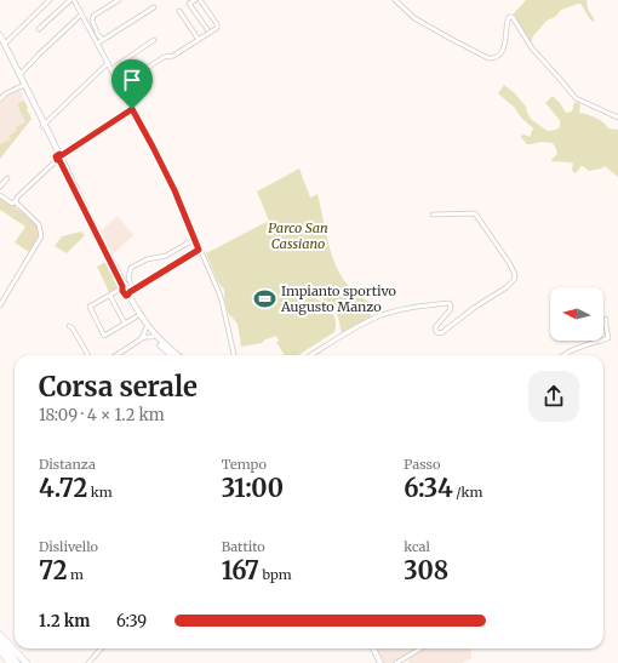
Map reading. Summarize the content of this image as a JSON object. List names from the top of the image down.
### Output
{
  "parks": ["Parco San Cassiano"],
  "places": {
    "sports": ["Impianto sportivo Augusto Manzo"]
  },
  "north": "left",
  "page": {
    "heading": ["Corsa serale", "18:09 · 4 × 1.2 km"],
    "stats": [
      ["Distanza", "4.72 km"],
      ["Tempo", "31:00"],
      ["Passo", "6:34 /km"],
      ["Dislivello", "72 m"],
      ["Battito", "167 bpm"],
      ["kcal", "308"]
    ],
    "list": [
      {
        "name": "1.2 km",
        "note": "6:39"
      }
    ]
  }
}
